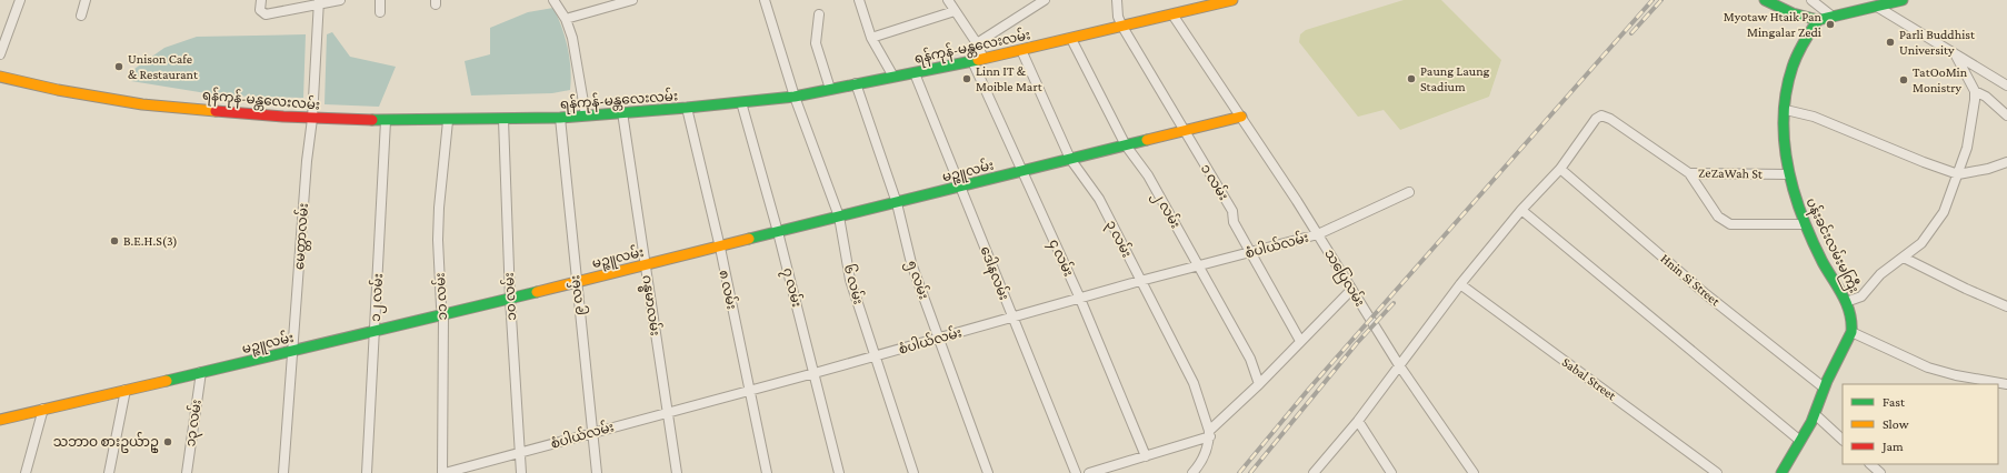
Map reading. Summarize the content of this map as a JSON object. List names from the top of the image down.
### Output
{
  "streets": {
    "main road": ["ရန်ကုန်-မန္တလေးလမ်း", "မဉ္ဇူလမ်း", "ပန်းခင်းလမ်းမကြီး"],
    "street": [
      "ZeZaWah St",
      "၁ လမ်း",
      "၂ လမ်း",
      "မေတ္တာလမ်း",
      "၃ လမ်း",
      "စံပါယ်လမ်း",
      "၄ လမ်း",
      "ဒေါနလမ်း",
      "သပြေလမ်း",
      "၅ လမ်း",
      "Hnin Si Street",
      "၆ လမ်း",
      "၇ လမ်း",
      "၈ လမ်း",
      "၉ လမ်း",
      "၁၁ လမ်း",
      "၁၀ လမ်း",
      "၁၂ လမ်း",
      "ဂန္ဓမာလမ်း",
      "Sabal Street",
      "၁၃ လမ်း"
    ]
  },
  "crossings": [
    ["ရန်ကုန်-မန္တလေးလမ်း", "၁ လမ်း"],
    ["ရန်ကုန်-မန္တလေးလမ်း", "၂ လမ်း"],
    ["ရန်ကုန်-မန္တလေးလမ်း", "မေတ္တာလမ်း"],
    ["ရန်ကုန်-မန္တလေးလမ်း", "၃ လမ်း"],
    ["ရန်ကုန်-မန္တလေးလမ်း", "၄ လမ်း"],
    ["ရန်ကုန်-မန္တလေးလမ်း", "ဒေါနလမ်း"],
    ["ရန်ကုန်-မန္တလေးလမ်း", "သပြေလမ်း"],
    ["ရန်ကုန်-မန္တလေးလမ်း", "၅ လမ်း"],
    ["ရန်ကုန်-မန္တလေးလမ်း", "၆ လမ်း"],
    ["ရန်ကုန်-မန္တလေးလမ်း", "၇ လမ်း"],
    ["ရန်ကုန်-မန္တလေးလမ်း", "၈ လမ်း"],
    ["ရန်ကုန်-မန္တလေးလမ်း", "၉ လမ်း"],
    ["ရန်ကုန်-မန္တလေးလမ်း", "၁၁ လမ်း"],
    ["ရန်ကုန်-မန္တလေးလမ်း", "၁၀ လမ်း"],
    ["ရန်ကုန်-မန္တလေးလမ်း", "၁၂ လမ်း"],
    ["ရန်ကုန်-မန္တလေးလမ်း", "ဂန္ဓမာလမ်း"],
    ["မဉ္ဇူလမ်း", "၁ လမ်း"],
    ["မဉ္ဇူလမ်း", "၂ လမ်း"],
    ["မဉ္ဇူလမ်း", "မေတ္တာလမ်း"],
    ["မဉ္ဇူလမ်း", "၃ လမ်း"],
    ["မဉ္ဇူလမ်း", "၄ လမ်း"],
    ["မဉ္ဇူလမ်း", "ဒေါနလမ်း"],
    ["မဉ္ဇူလမ်း", "သပြေလမ်း"],
    ["မဉ္ဇူလမ်း", "၅ လမ်း"],
    ["မဉ္ဇူလမ်း", "၆ လမ်း"],
    ["မဉ္ဇူလမ်း", "၇ လမ်း"],
    ["မဉ္ဇူလမ်း", "၈ လမ်း"],
    ["မဉ္ဇူလမ်း", "၉ လမ်း"],
    ["မဉ္ဇူလမ်း", "၁၁ လမ်း"],
    ["မဉ္ဇူလမ်း", "၁၀ လမ်း"],
    ["မဉ္ဇူလမ်း", "၁၂ လမ်း"],
    ["မဉ္ဇူလမ်း", "ဂန္ဓမာလမ်း"],
    ["မဉ္ဇူလမ်း", "၁၃ လမ်း"],
    ["ZeZaWah St", "ပန်းခင်းလမ်းမကြီး"],
    ["ZeZaWah St", "Hnin Si Street"],
    ["၁ လမ်း", "စံပါယ်လမ်း"],
    ["၂ လမ်း", "စံပါယ်လမ်း"],
    ["၃ လမ်း", "စံပါယ်လမ်း"],
    ["စံပါယ်လမ်း", "၄ လမ်း"],
    ["စံပါယ်လမ်း", "ဒေါနလမ်း"],
    ["စံပါယ်လမ်း", "သပြေလမ်း"],
    ["စံပါယ်လမ်း", "၅ လမ်း"],
    ["စံပါယ်လမ်း", "၆ လမ်း"],
    ["စံပါယ်လမ်း", "၇ လမ်း"],
    ["စံပါယ်လမ်း", "၈ လမ်း"],
    ["စံပါယ်လမ်း", "၉ လမ်း"],
    ["စံပါယ်လမ်း", "၁၁ လမ်း"],
    ["စံပါယ်လမ်း", "၁၀ လမ်း"],
    ["စံပါယ်လမ်း", "ဂန္ဓမာလမ်း"]
  ],
  "places": [
    "Myotaw Htaik Pan Mingalar Zedi",
    "Parli Buddhist University",
    "Unison Cafe & Restaurant",
    "Linn IT & Moible Mart",
    "Paung Laung Stadium",
    "TatOoMin Monistry",
    "B.E.H.S(3)",
    "သဘာဝ စားဥယ်ာဥ္"
  ],
  "legend": ["Fast", "Slow", "Jam"]
}
